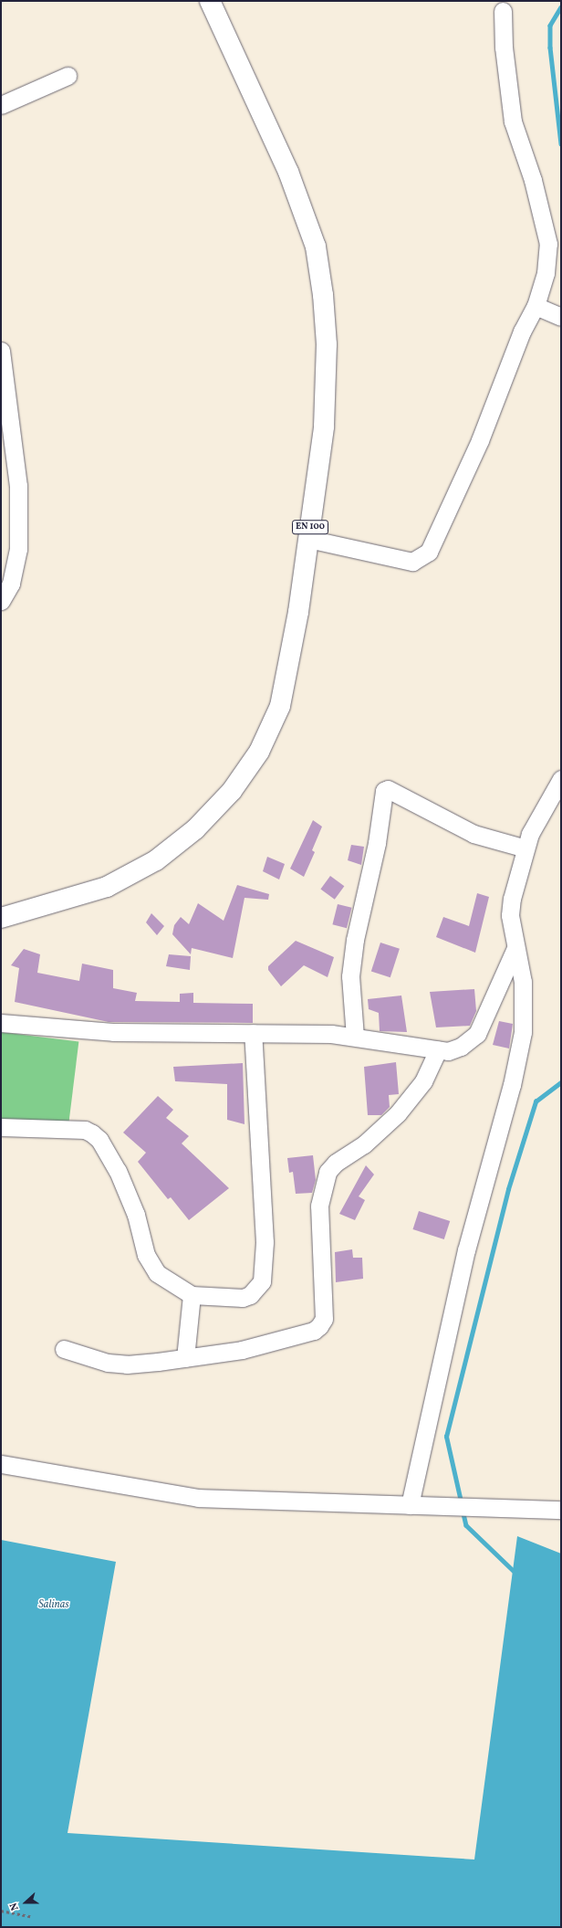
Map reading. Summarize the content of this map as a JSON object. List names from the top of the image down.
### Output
{
  "streets": {
    "main road": ["EN 100"]
  },
  "water": ["Salinas"],
  "north": "left"
}
